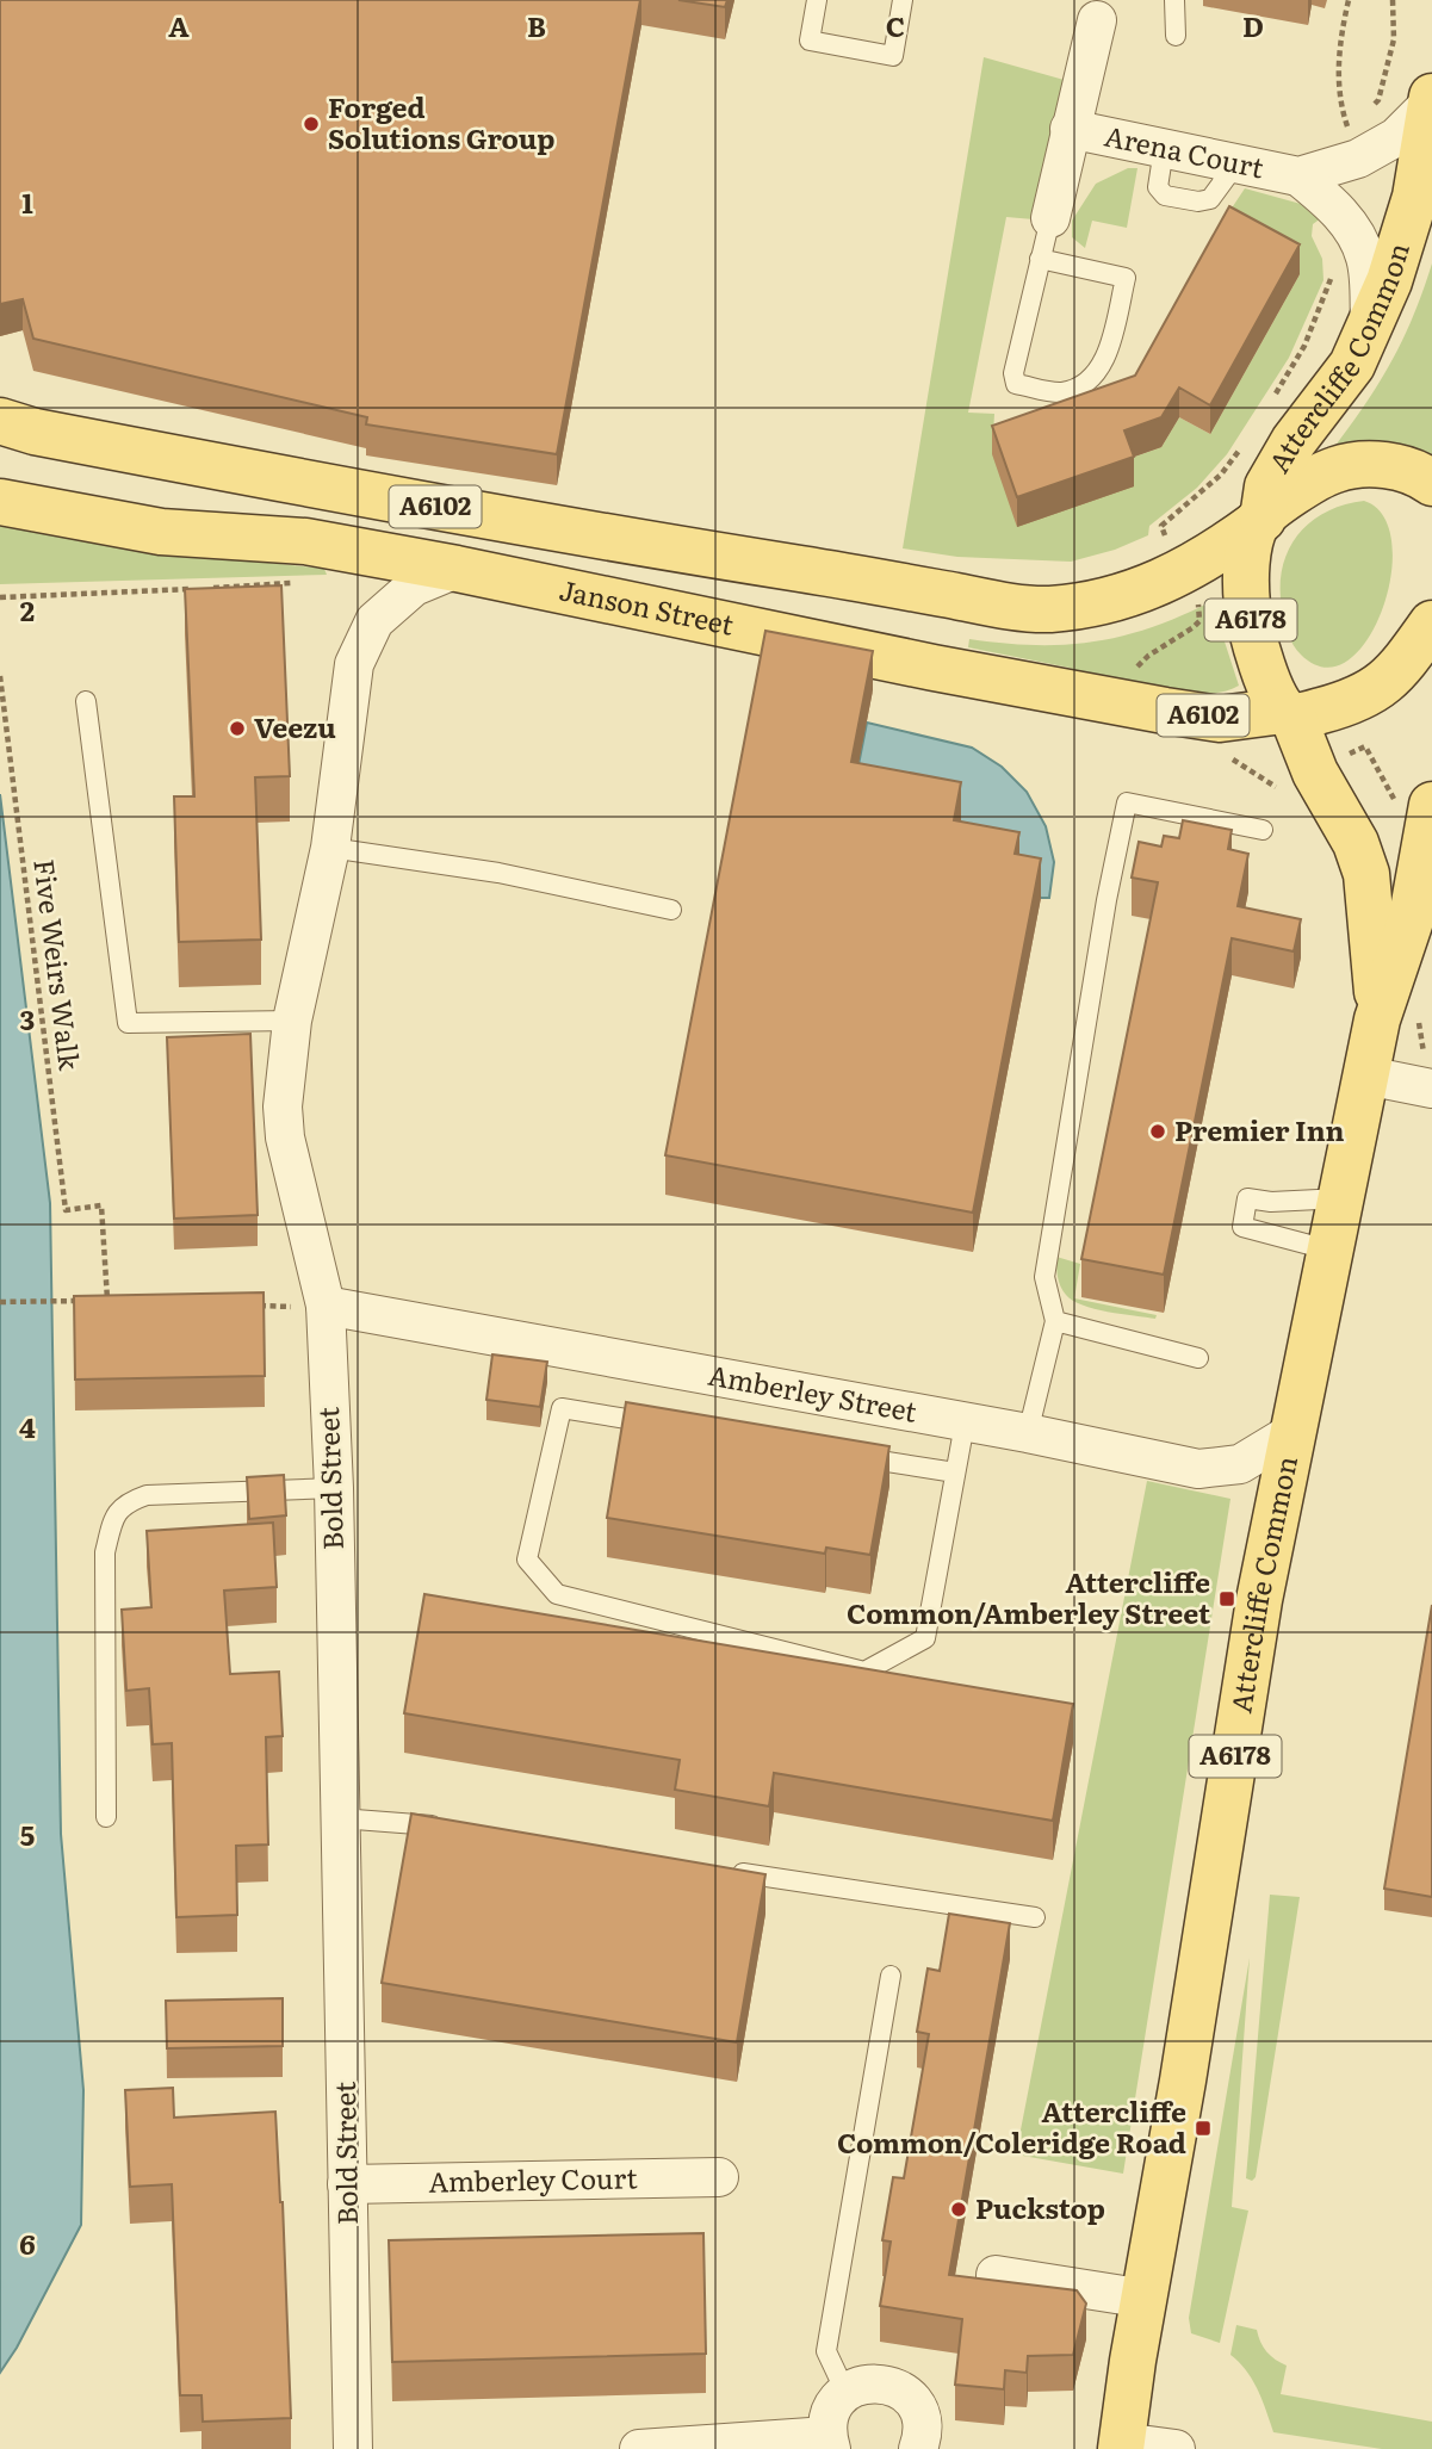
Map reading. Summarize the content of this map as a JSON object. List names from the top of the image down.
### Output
{
  "streets": {
    "main road": [
      "Attercliffe Common",
      "A6102",
      "Janson Street",
      "A6178"
    ],
    "street": [
      "Arena Court",
      "Amberley Street",
      "Bold Street",
      "Amberley Court"
    ],
    "path": ["Five Weirs Walk"]
  },
  "crossings": [
    ["Arena Court", "Attercliffe Common"],
    ["Attercliffe Common", "A6102"],
    ["Attercliffe Common", "Janson Street"],
    ["Attercliffe Common", "A6178"],
    ["Attercliffe Common", "Amberley Street"],
    ["A6102", "A6178"],
    ["Janson Street", "A6178"],
    ["Janson Street", "Bold Street"],
    ["Amberley Street", "Bold Street"],
    ["Bold Street", "Amberley Court"]
  ],
  "places": {
    "other": [
      "Forged Solutions Group",
      "Veezu",
      "Premier Inn",
      "Puckstop"
    ],
    "transit": ["Attercliffe Common/Amberley Street", "Attercliffe Common/Coleridge Road"]
  },
  "grid": {
    "columns": [
      "A",
      "B",
      "C",
      "D"
    ],
    "rows": [
      "1",
      "2",
      "3",
      "4",
      "5",
      "6"
    ]
  }
}
